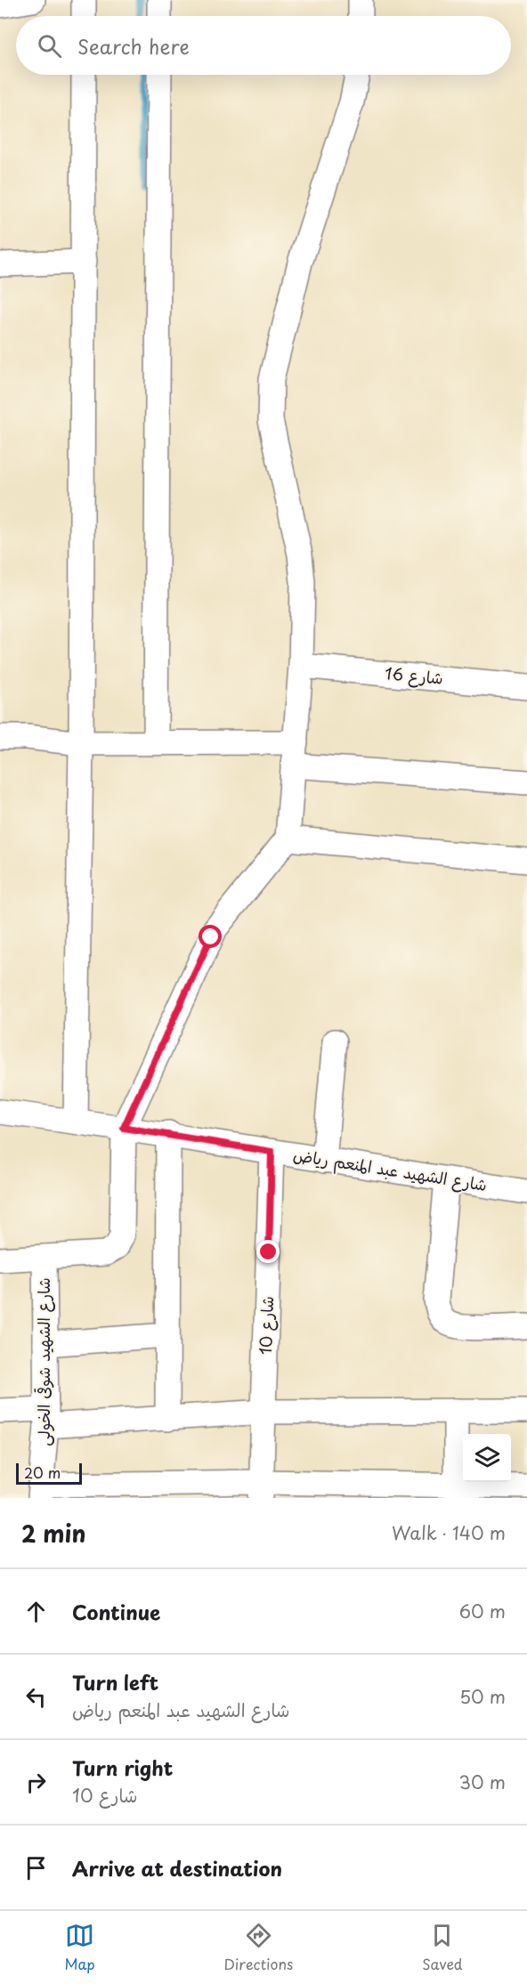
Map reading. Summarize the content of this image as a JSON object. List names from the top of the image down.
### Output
{
  "streets": {
    "street": [
      "شارع 16",
      "شارع الشهيد عبد المنعم رياض",
      "شارع 10",
      "شارع الشهيد شوقى الخولى"
    ]
  },
  "crossings": [
    ["شارع الشهيد عبد المنعم رياض", "شارع 10"]
  ],
  "scale_bar": "20 m",
  "page": {
    "search": "Search here",
    "scale": "20 m",
    "heading": ["2 min", "Walk · 140 m"],
    "list": [
      ["Continue", "60 m"],
      ["Turn left", "شارع الشهيد عبد المنعم رياض", "50 m"],
      ["Turn right", "شارع 10", "30 m"],
      "Arrive at destination"
    ],
    "nav": ["Map", "Directions", "Saved"]
  }
}
